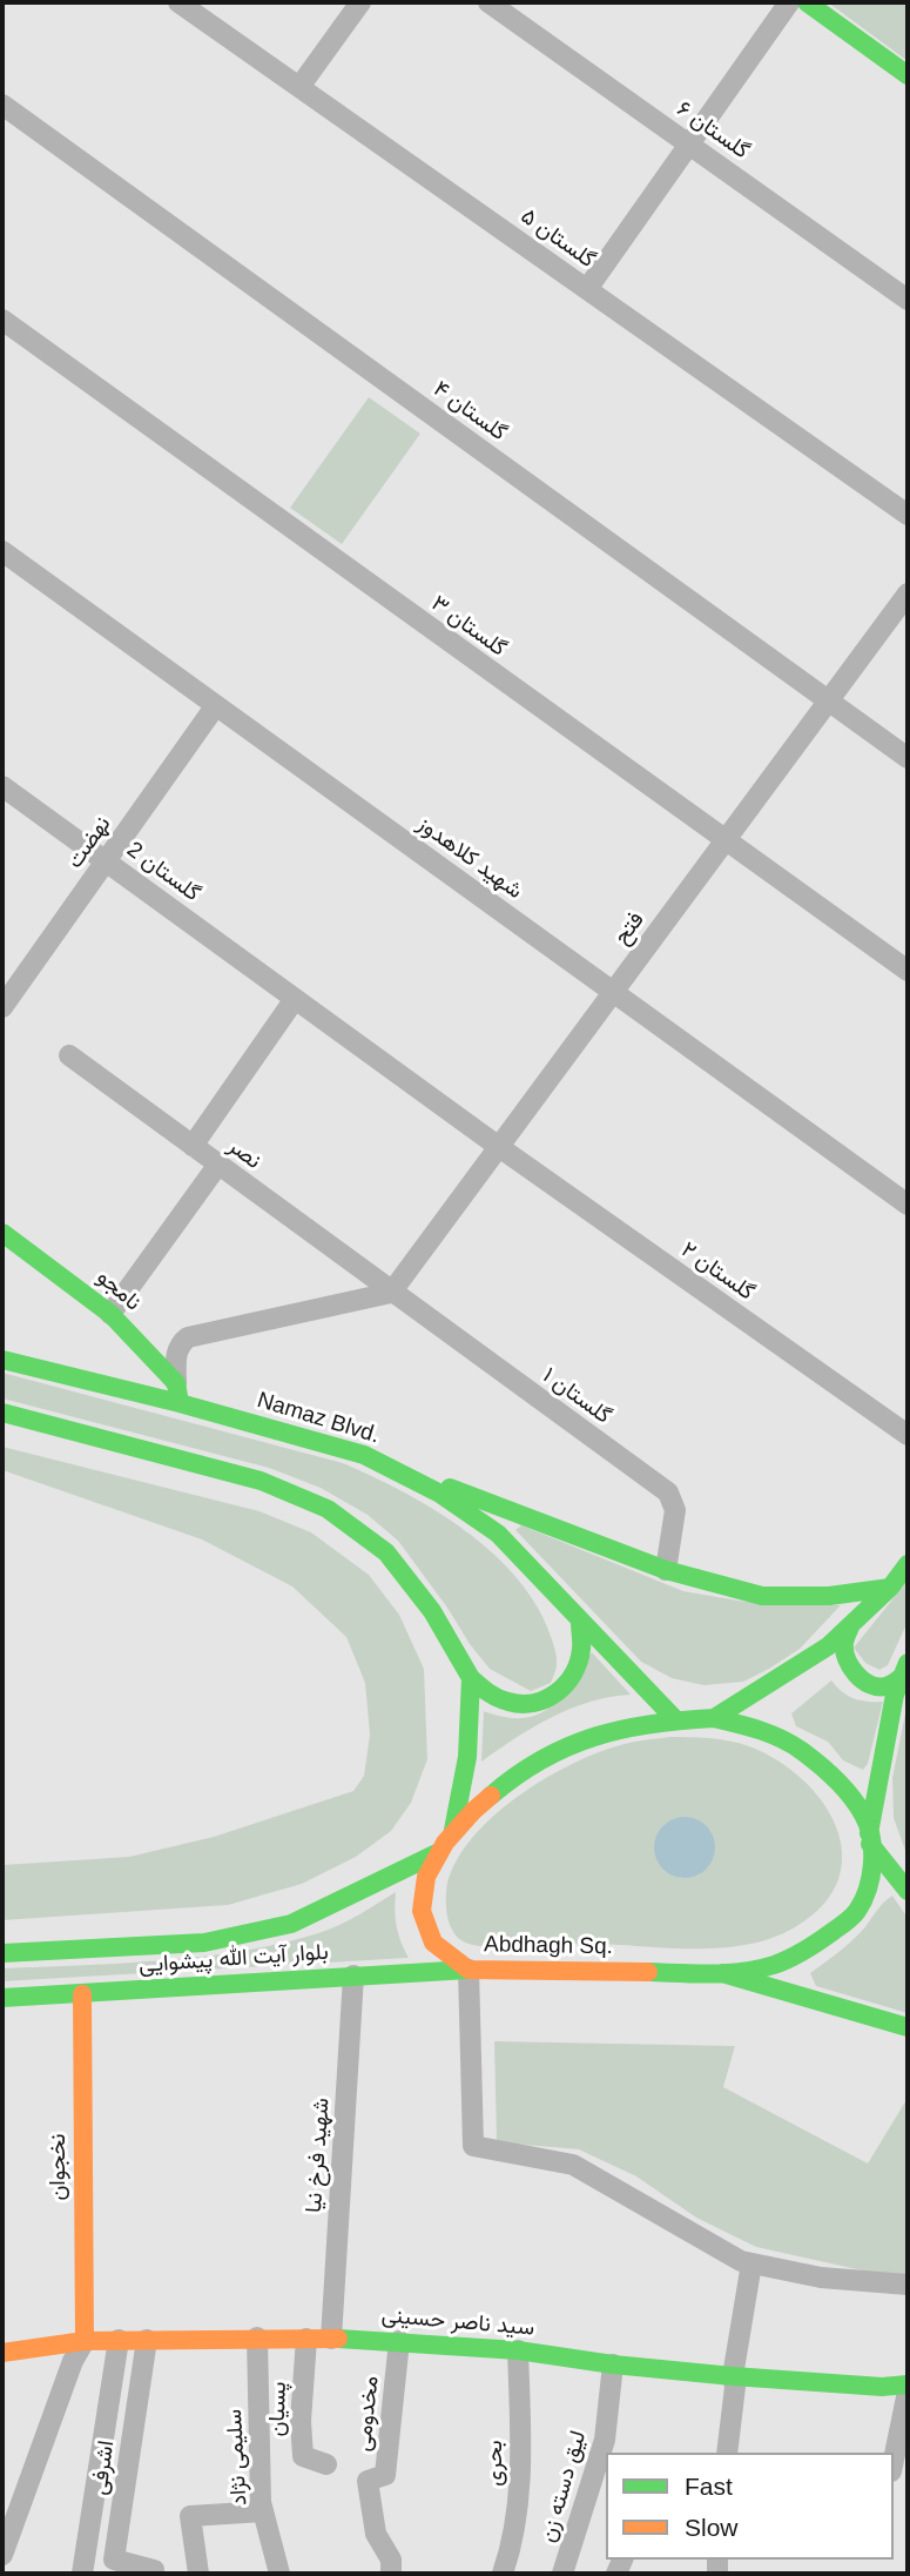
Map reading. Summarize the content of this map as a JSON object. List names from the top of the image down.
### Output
{
  "streets": {
    "main road": [
      "نامجو",
      "Namaz Blvd.",
      "Abdhagh Sq.",
      "بلوار آیت الله پیشوایی",
      "نخجوان",
      "سید ناصر حسینی"
    ],
    "street": [
      "گلستان ۶",
      "گلستان ۵",
      "گلستان ۴",
      "گلستان ۳",
      "نهضت",
      "شهید کلاهدوز",
      "گلستان 2",
      "فتح",
      "نصر",
      "گلستان ۲",
      "گلستان ۱",
      "شهید فرخ نیا",
      "پسیان",
      "مخدومی",
      "سلیمی نژاد",
      "بحری",
      "اشرفی",
      "لیق دسته زن"
    ]
  },
  "crossings": [
    ["گلستان ۴", "فتح"],
    ["گلستان ۳", "فتح"],
    ["نهضت", "شهید کلاهدوز"],
    ["نهضت", "گلستان 2"],
    ["شهید کلاهدوز", "فتح"],
    ["گلستان 2", "فتح"],
    ["گلستان 2", "گلستان ۲"],
    ["فتح", "نصر"],
    ["فتح", "گلستان ۲"],
    ["فتح", "گلستان ۱"],
    ["نصر", "گلستان ۱"],
    ["نامجو", "Namaz Blvd."],
    ["Namaz Blvd.", "Abdhagh Sq."],
    ["Abdhagh Sq.", "بلوار آیت الله پیشوایی"],
    ["بلوار آیت الله پیشوایی", "شهید فرخ نیا"],
    ["بلوار آیت الله پیشوایی", "نخجوان"],
    ["شهید فرخ نیا", "سید ناصر حسینی"],
    ["نخجوان", "سید ناصر حسینی"],
    ["سید ناصر حسینی", "پسیان"],
    ["سید ناصر حسینی", "مخدومی"],
    ["سید ناصر حسینی", "سلیمی نژاد"],
    ["سید ناصر حسینی", "بحری"],
    ["سید ناصر حسینی", "اشرفی"],
    ["سید ناصر حسینی", "لیق دسته زن"]
  ],
  "legend": ["Fast", "Slow"]
}
